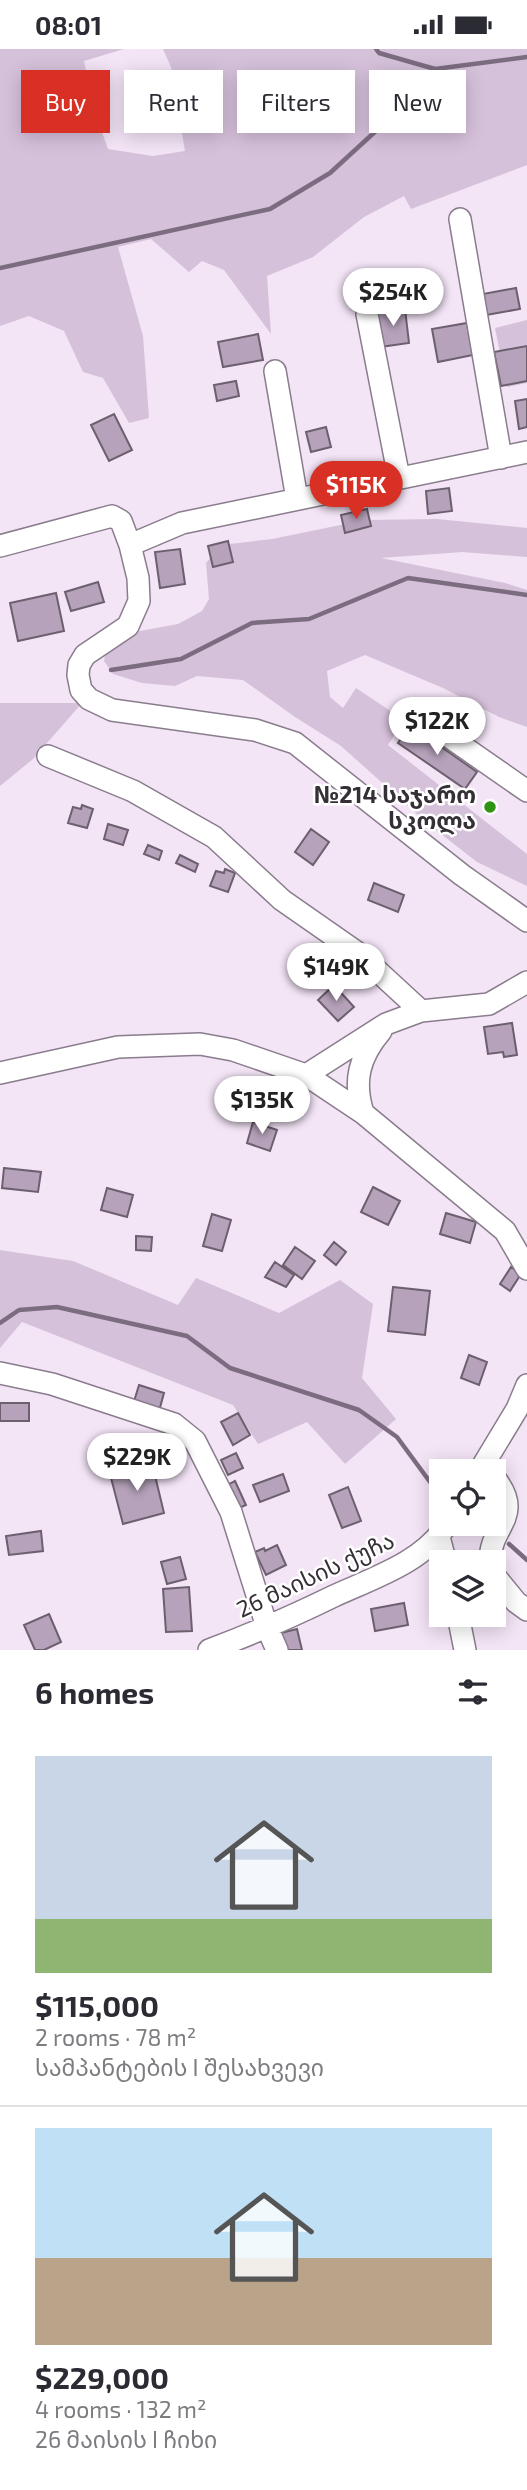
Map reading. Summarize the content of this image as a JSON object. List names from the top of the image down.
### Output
{
  "streets": {
    "street": ["26 მაისის ქუჩა"]
  },
  "places": ["№214 საჯარო სკოლა"],
  "page": {
    "status": "08:01",
    "chip": [
      "Buy",
      "Rent",
      "Filters",
      "New"
    ],
    "price": [
      "$254K",
      "$115K",
      "$122K",
      "$149K",
      "$135K",
      "$229K"
    ],
    "heading": "6 homes",
    "list": [
      {
        "name": "$115,000",
        "note": "2 rooms · 78 m² · სამპანტების I შესახვევი"
      },
      {
        "name": "$229,000",
        "note": "4 rooms · 132 m² · 26 მაისის I ჩიხი"
      }
    ]
  }
}
